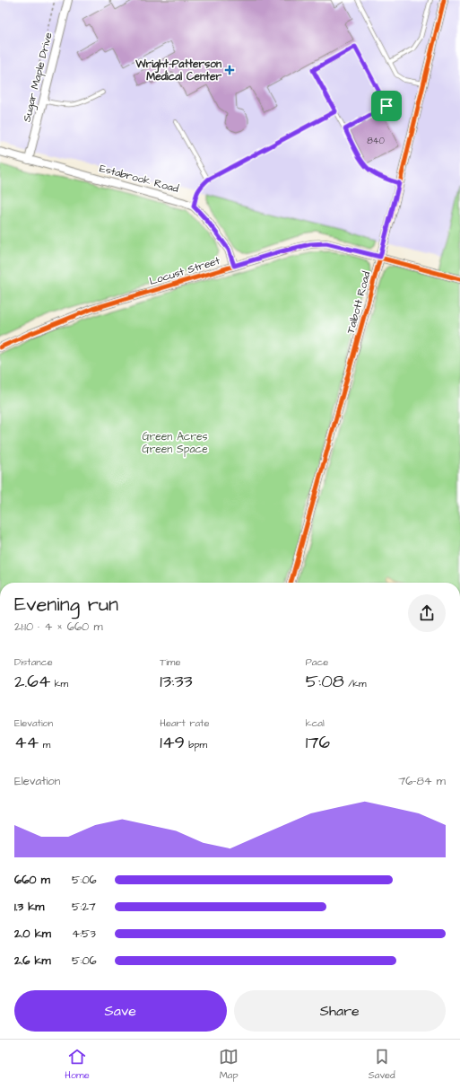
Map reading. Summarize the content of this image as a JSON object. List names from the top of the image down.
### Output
{
  "streets": {
    "street": [
      "Sugar Maple Drive",
      "Estabrook Road",
      "Locust Street",
      "Talbott Road"
    ]
  },
  "crossings": [
    ["Sugar Maple Drive", "Estabrook Road"],
    ["Estabrook Road", "Locust Street"],
    ["Locust Street", "Talbott Road"]
  ],
  "parks": ["Green Acres Green Space"],
  "places": {
    "health": ["Wright-Patterson Medical Center"]
  },
  "house_numbers": ["840"],
  "page": {
    "heading": ["Evening run", "21:10 · 4 × 660 m"],
    "stats": [
      ["Distance", "2.64 km"],
      ["Time", "13:33"],
      ["Pace", "5:08 /km"],
      ["Elevation", "44 m"],
      ["Heart rate", "149 bpm"],
      ["kcal", "176"]
    ],
    "chart": ["Elevation", "76–84 m"],
    "list": [
      {
        "name": "660 m",
        "note": "5:06"
      },
      {
        "name": "1.3 km",
        "note": "5:27"
      },
      {
        "name": "2.0 km",
        "note": "4:53"
      },
      {
        "name": "2.6 km",
        "note": "5:06"
      }
    ],
    "buttons": ["Save", "Share"],
    "tabs": ["Home", "Map", "Saved"]
  }
}
